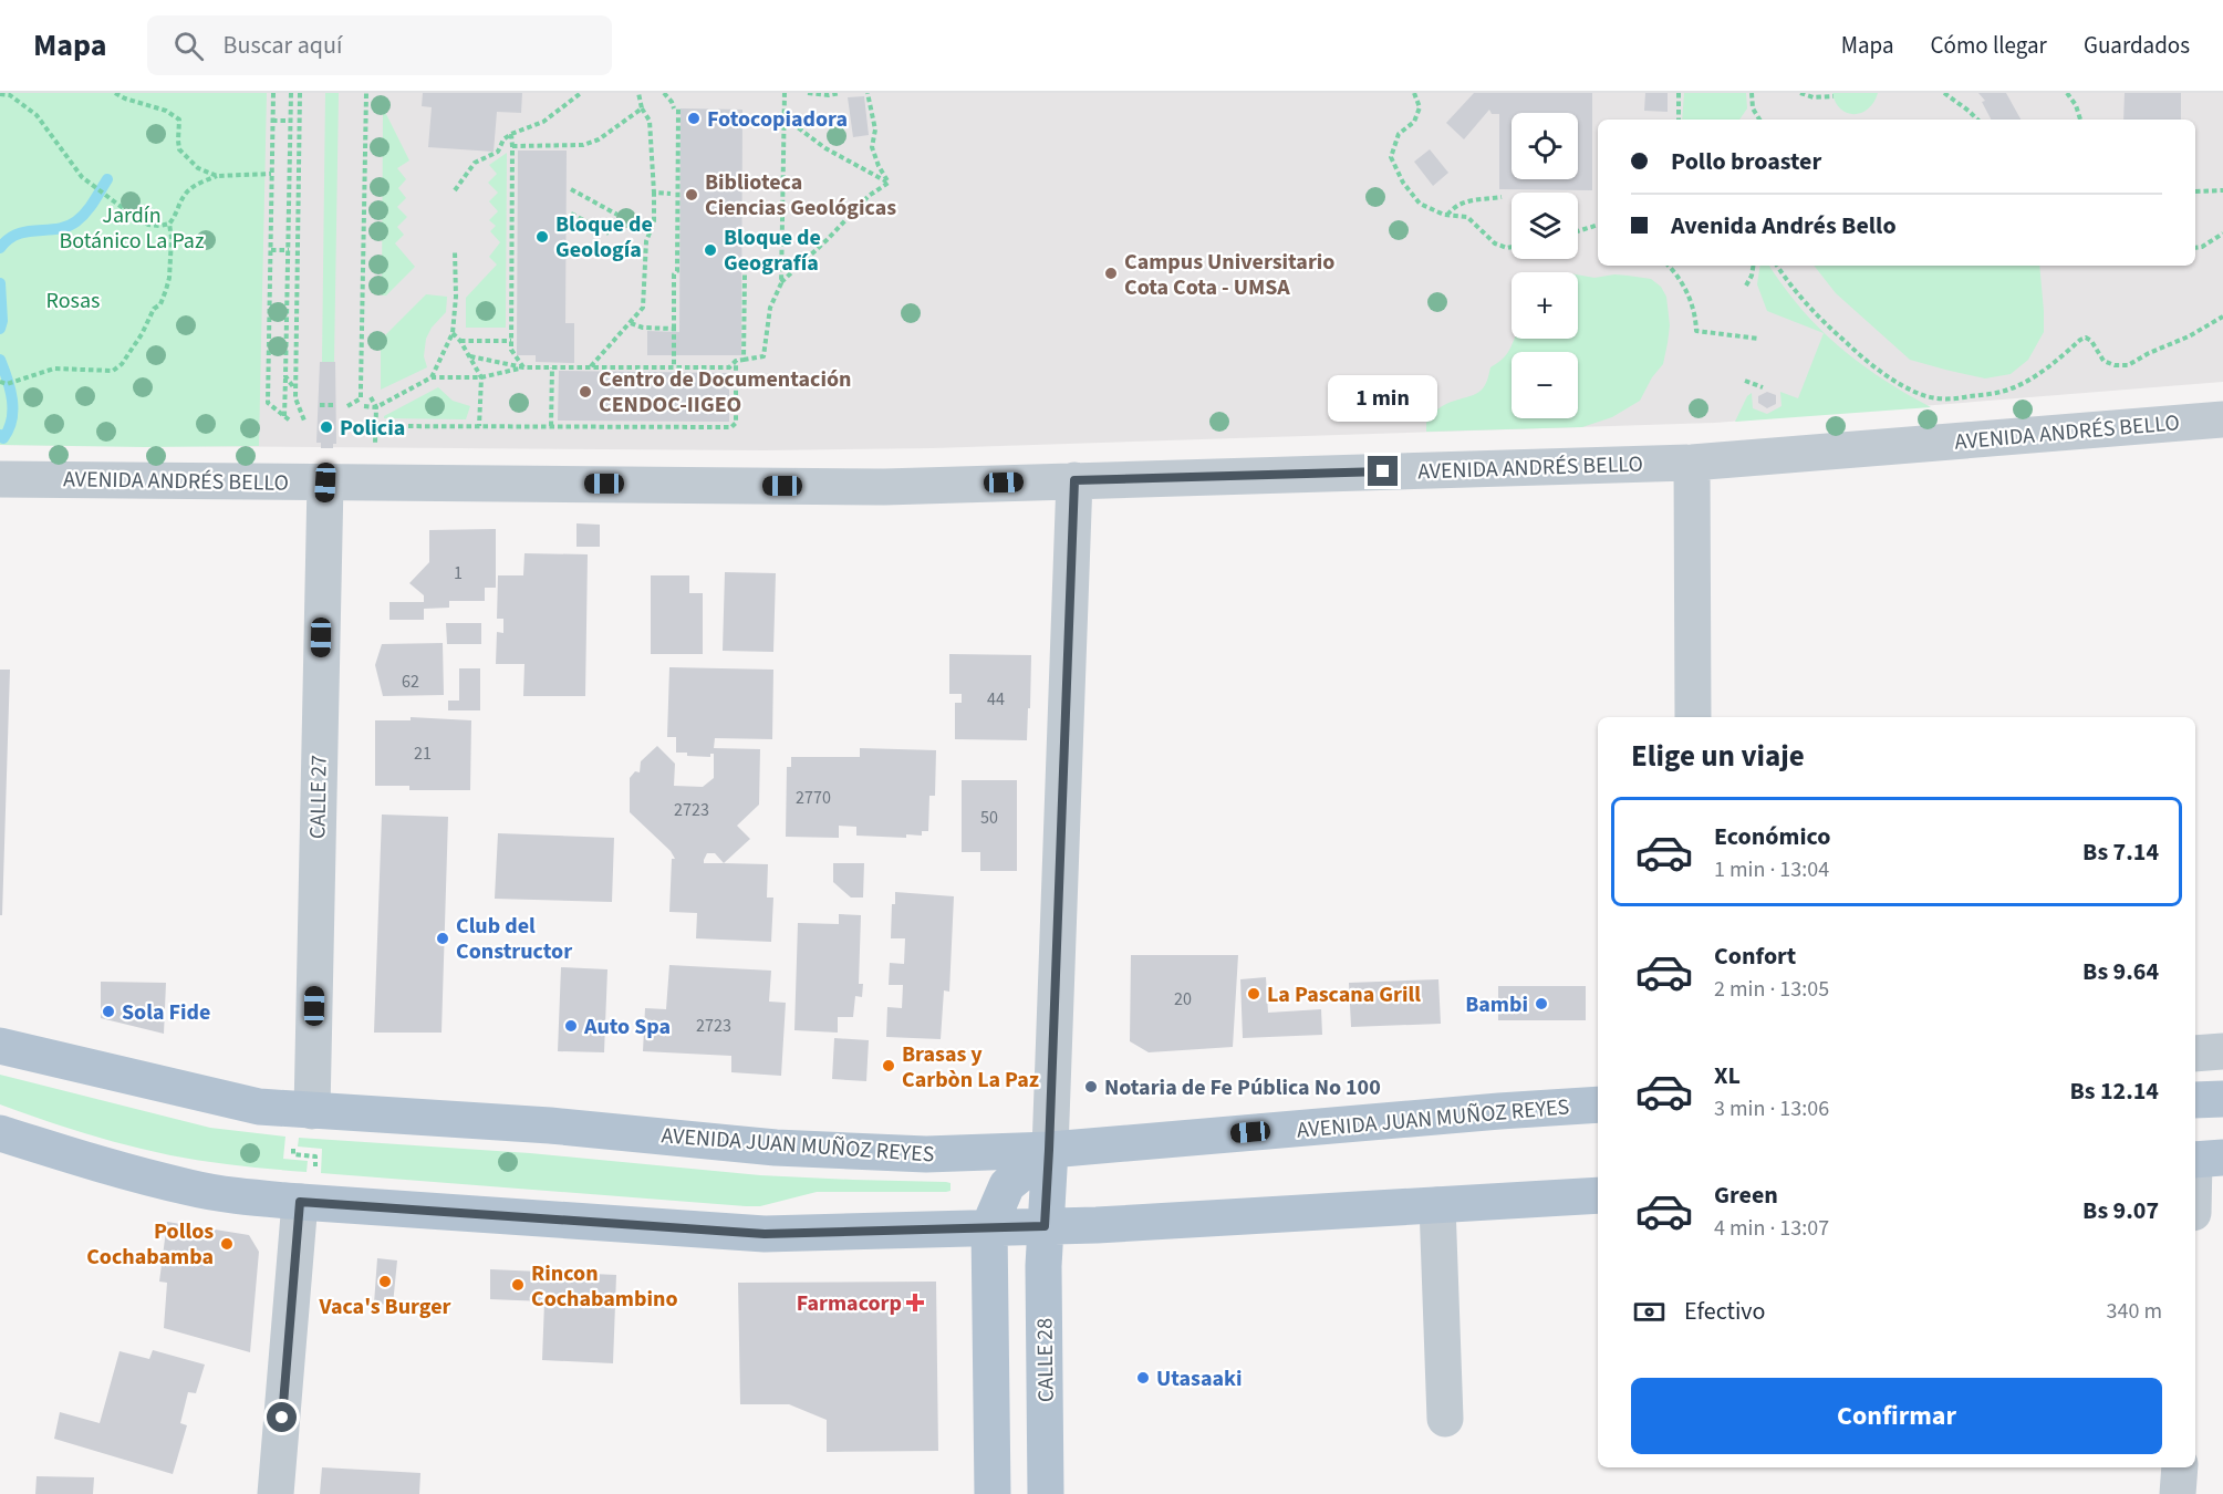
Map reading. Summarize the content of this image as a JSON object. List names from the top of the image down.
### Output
{
  "streets": {
    "main road": ["AVENIDA JUAN MUÑOZ REYES", "CALLE 28"],
    "street": ["AVENIDA ANDRÉS BELLO", "CALLE 27"]
  },
  "crossings": [
    ["AVENIDA ANDRÉS BELLO", "CALLE 27"],
    ["CALLE 27", "AVENIDA JUAN MUÑOZ REYES"],
    ["AVENIDA JUAN MUÑOZ REYES", "CALLE 28"]
  ],
  "parks": ["Jardín Botánico La Paz", "Rosas"],
  "places": {
    "other": [
      "Fotocopiadora",
      "Biblioteca Ciencias Geológicas",
      "Bloque de Geología",
      "Bloque de Geografía",
      "Campus Universitario Cota Cota - UMSA",
      "Centro de Documentación CENDOC-IIGEO",
      "Policia",
      "Club del Constructor",
      "La Pascana Grill",
      "Bambi",
      "Sola Fide",
      "Auto Spa",
      "Brasas y Carbòn La Paz",
      "Notaria de Fe Pública No 100",
      "Pollos Cochabamba",
      "Vaca's Burger",
      "Rincon Cochabambino",
      "Utasaaki"
    ],
    "health": ["Farmacorp"]
  },
  "house_numbers": [
    "1",
    "62",
    "44",
    "21",
    "2770",
    "2723",
    "50",
    "20",
    "2723"
  ],
  "page": {
    "header": "Mapa",
    "search": "Buscar aquí",
    "nav": ["Mapa", "Cómo llegar", "Guardados"],
    "map_buttons": ["+", "−"],
    "banner": ["Pollo broaster", "Avenida Andrés Bello"],
    "bubble": "1 min",
    "heading": "Elige un viaje",
    "list": [
      {
        "name": "Económico",
        "note": "1 min · 13:04",
        "value": "Bs 7.14"
      },
      {
        "name": "Confort",
        "note": "2 min · 13:05",
        "value": "Bs 9.64"
      },
      {
        "name": "XL",
        "note": "3 min · 13:06",
        "value": "Bs 12.14"
      },
      {
        "name": "Green",
        "note": "4 min · 13:07",
        "value": "Bs 9.07"
      }
    ],
    "pay": ["Efectivo", "340 m"],
    "buttons": "Confirmar"
  }
}
